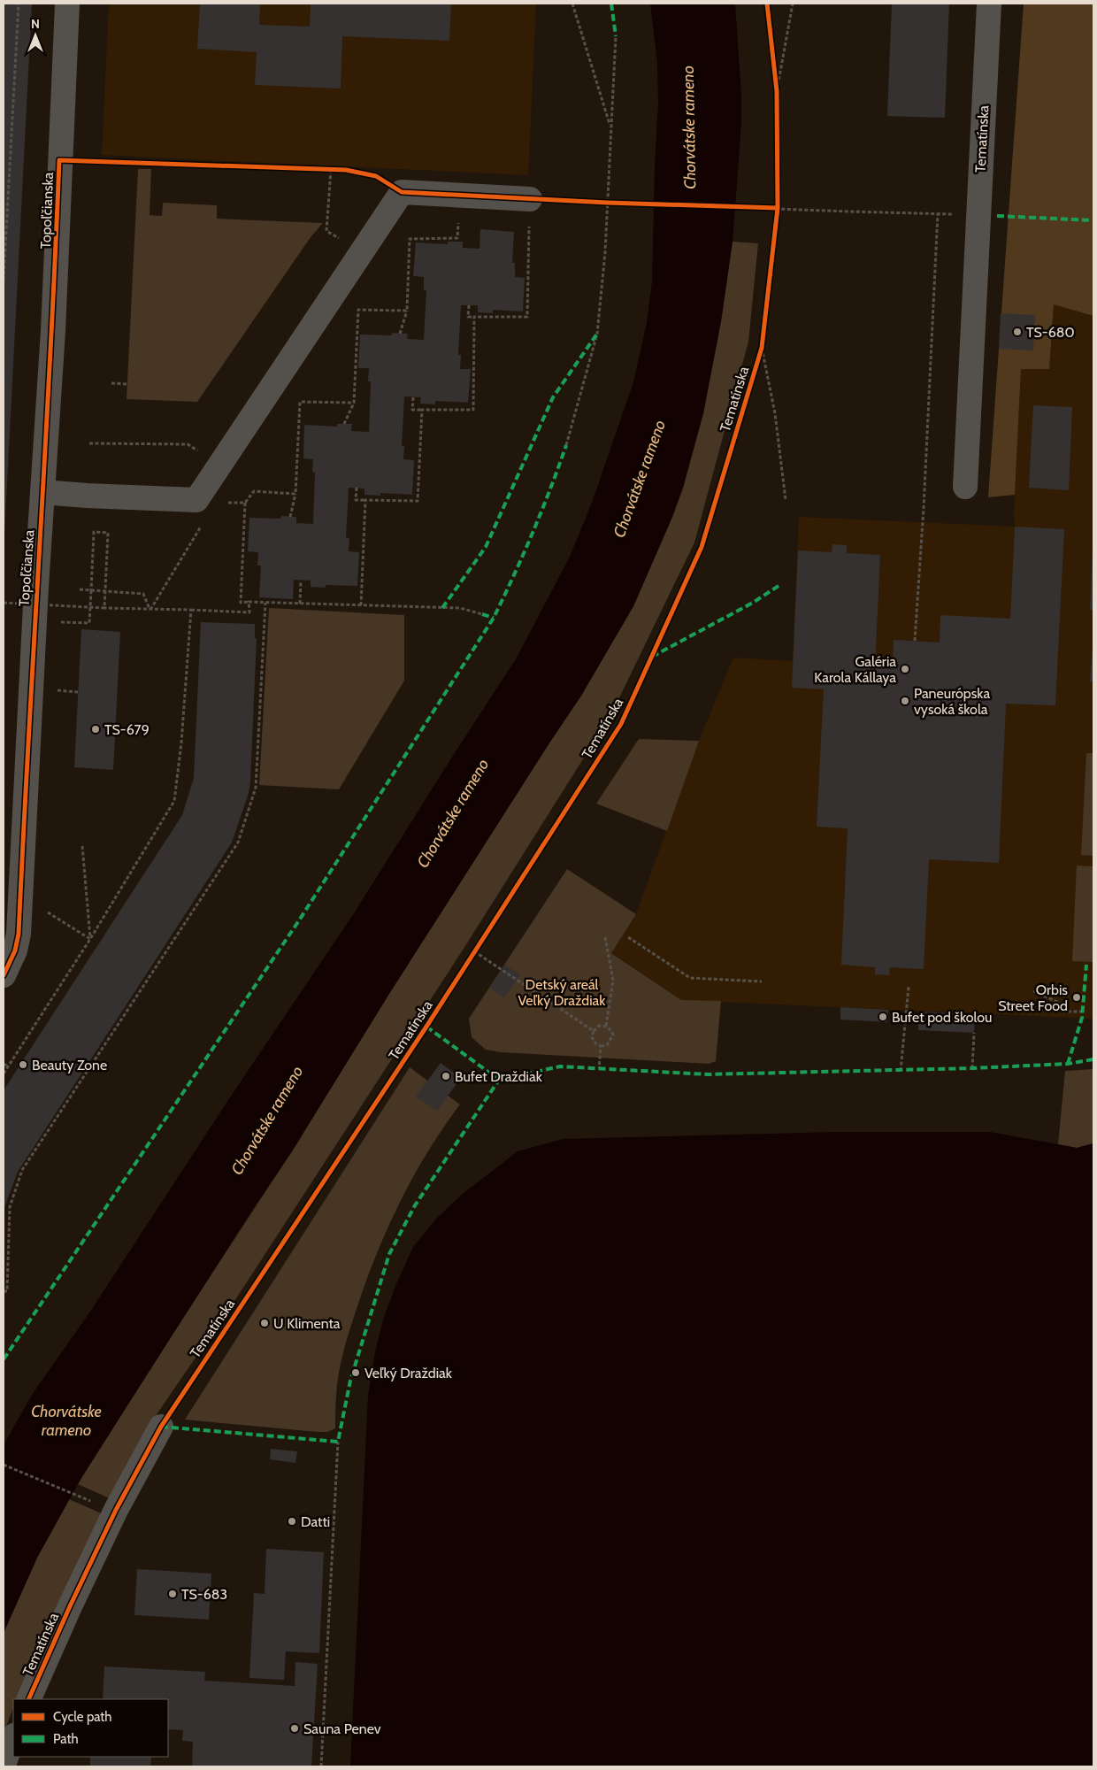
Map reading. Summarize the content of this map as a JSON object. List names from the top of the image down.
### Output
{
  "streets": {
    "street": ["Tematínska", "Topoľčianska"]
  },
  "water": ["Chorvátske rameno"],
  "parks": ["Detský areál Veľký Draždiak"],
  "places": [
    "TS-680",
    "Galéria Karola Kállaya",
    "Paneurópska vysoká škola",
    "TS-679",
    "Orbis Street Food",
    "Bufet pod školou",
    "Beauty Zone",
    "Bufet Draždiak",
    "U Klimenta",
    "Veľký Draždiak",
    "Datti",
    "TS-683",
    "Sauna Penev"
  ],
  "legend": ["Cycle path", "Path"],
  "north": "top"
}
